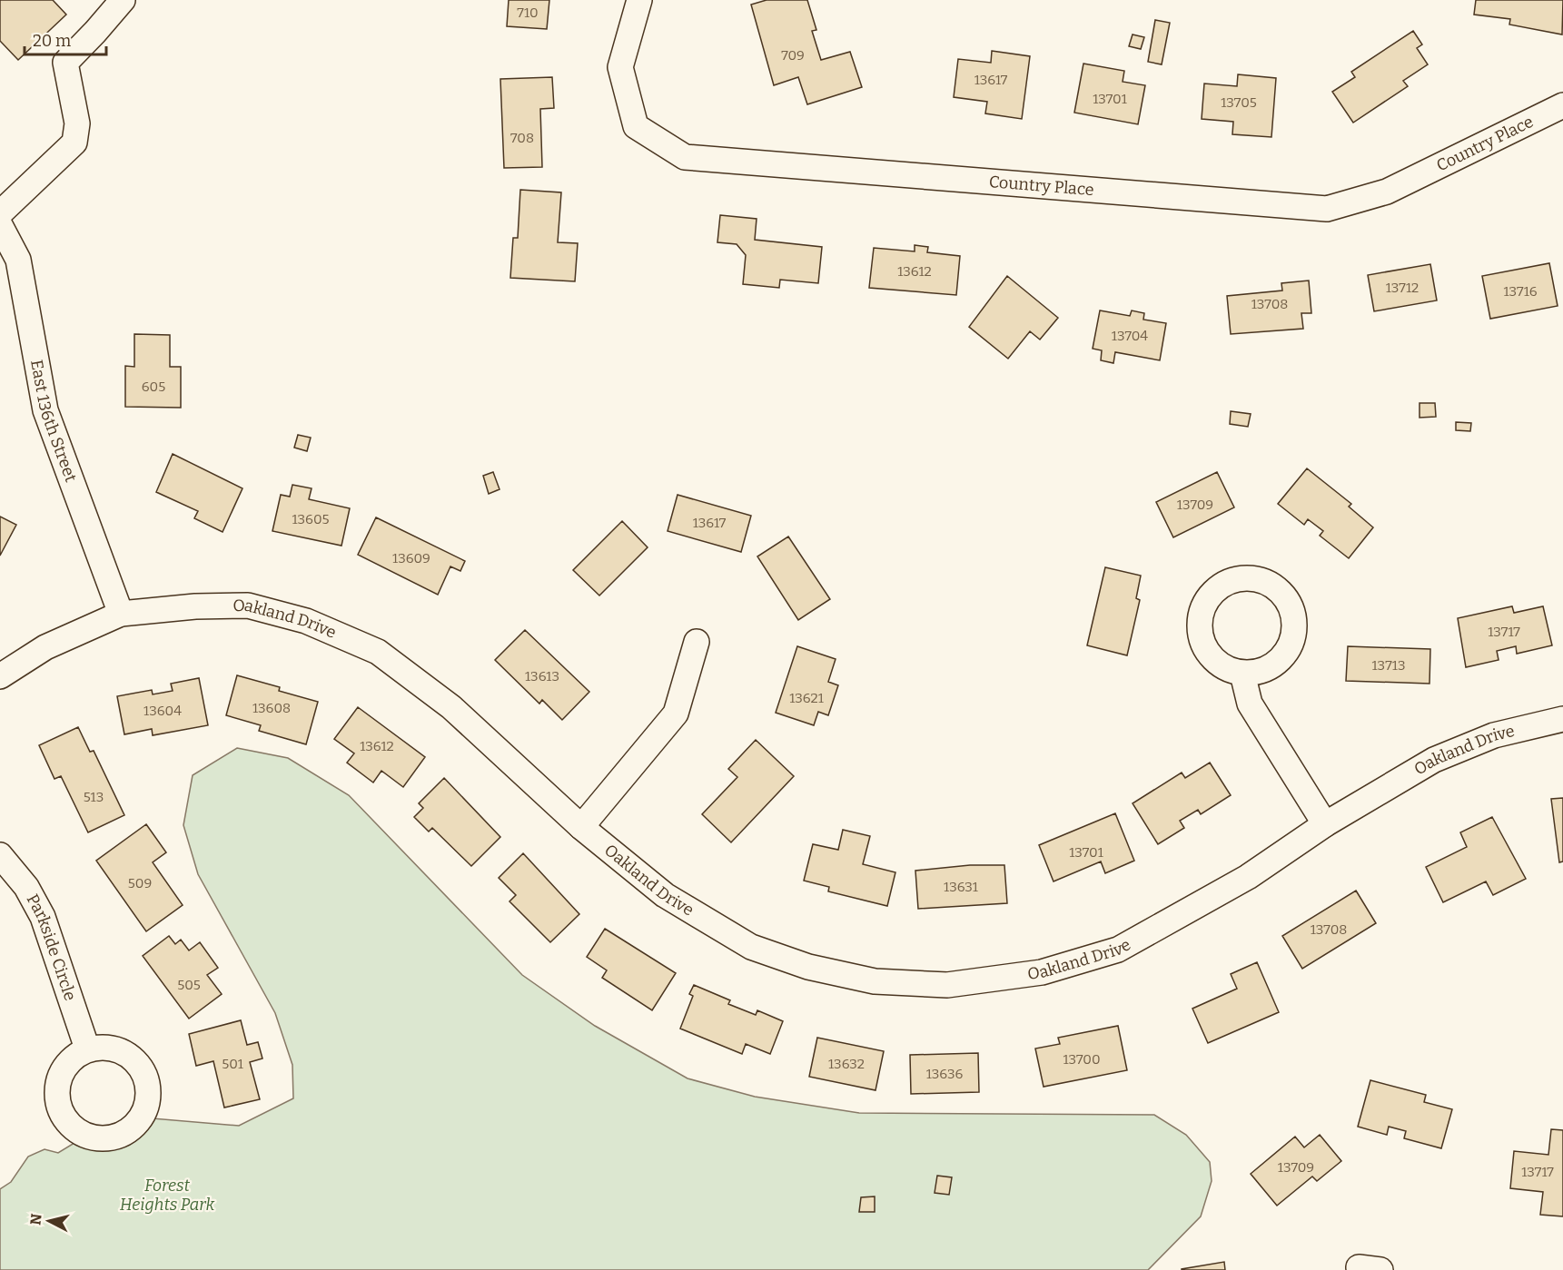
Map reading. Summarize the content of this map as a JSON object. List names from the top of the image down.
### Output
{
  "streets": {
    "street": [
      "Country Place",
      "East 136th Street",
      "Oakland Drive",
      "Parkside Circle"
    ]
  },
  "crossings": [
    ["East 136th Street", "Oakland Drive"]
  ],
  "parks": ["Forest Heights Park"],
  "house_numbers": [
    "710",
    "709",
    "13617",
    "13701",
    "13705",
    "708",
    "13612",
    "13712",
    "13716",
    "13708",
    "13704",
    "605",
    "13709",
    "13605",
    "13617",
    "13609",
    "13717",
    "13713",
    "13613",
    "13621",
    "13608",
    "13604",
    "13612",
    "513",
    "13701",
    "509",
    "13631",
    "13708",
    "505",
    "13700",
    "501",
    "13632",
    "13636",
    "13709",
    "13717"
  ],
  "scale_bar": "20 m",
  "north": "left"
}
